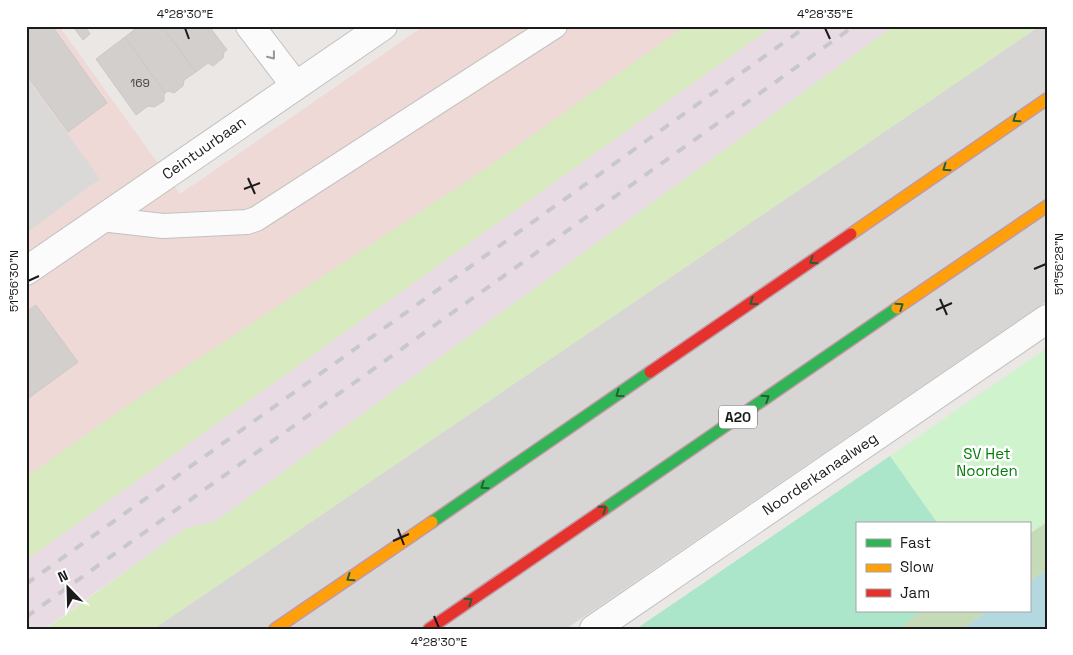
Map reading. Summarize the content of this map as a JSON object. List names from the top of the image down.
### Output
{
  "streets": {
    "highway": ["A20"],
    "street": ["Ceintuurbaan", "Noorderkanaalweg"]
  },
  "parks": ["SV Het Noorden"],
  "house_numbers": ["169"],
  "legend": ["Fast", "Slow", "Jam"],
  "north": "top left",
  "coordinates": [
    "4°28'30\"E",
    "4°28'35\"E",
    "51°56'28\"N",
    "51°56'30\"N"
  ]
}
